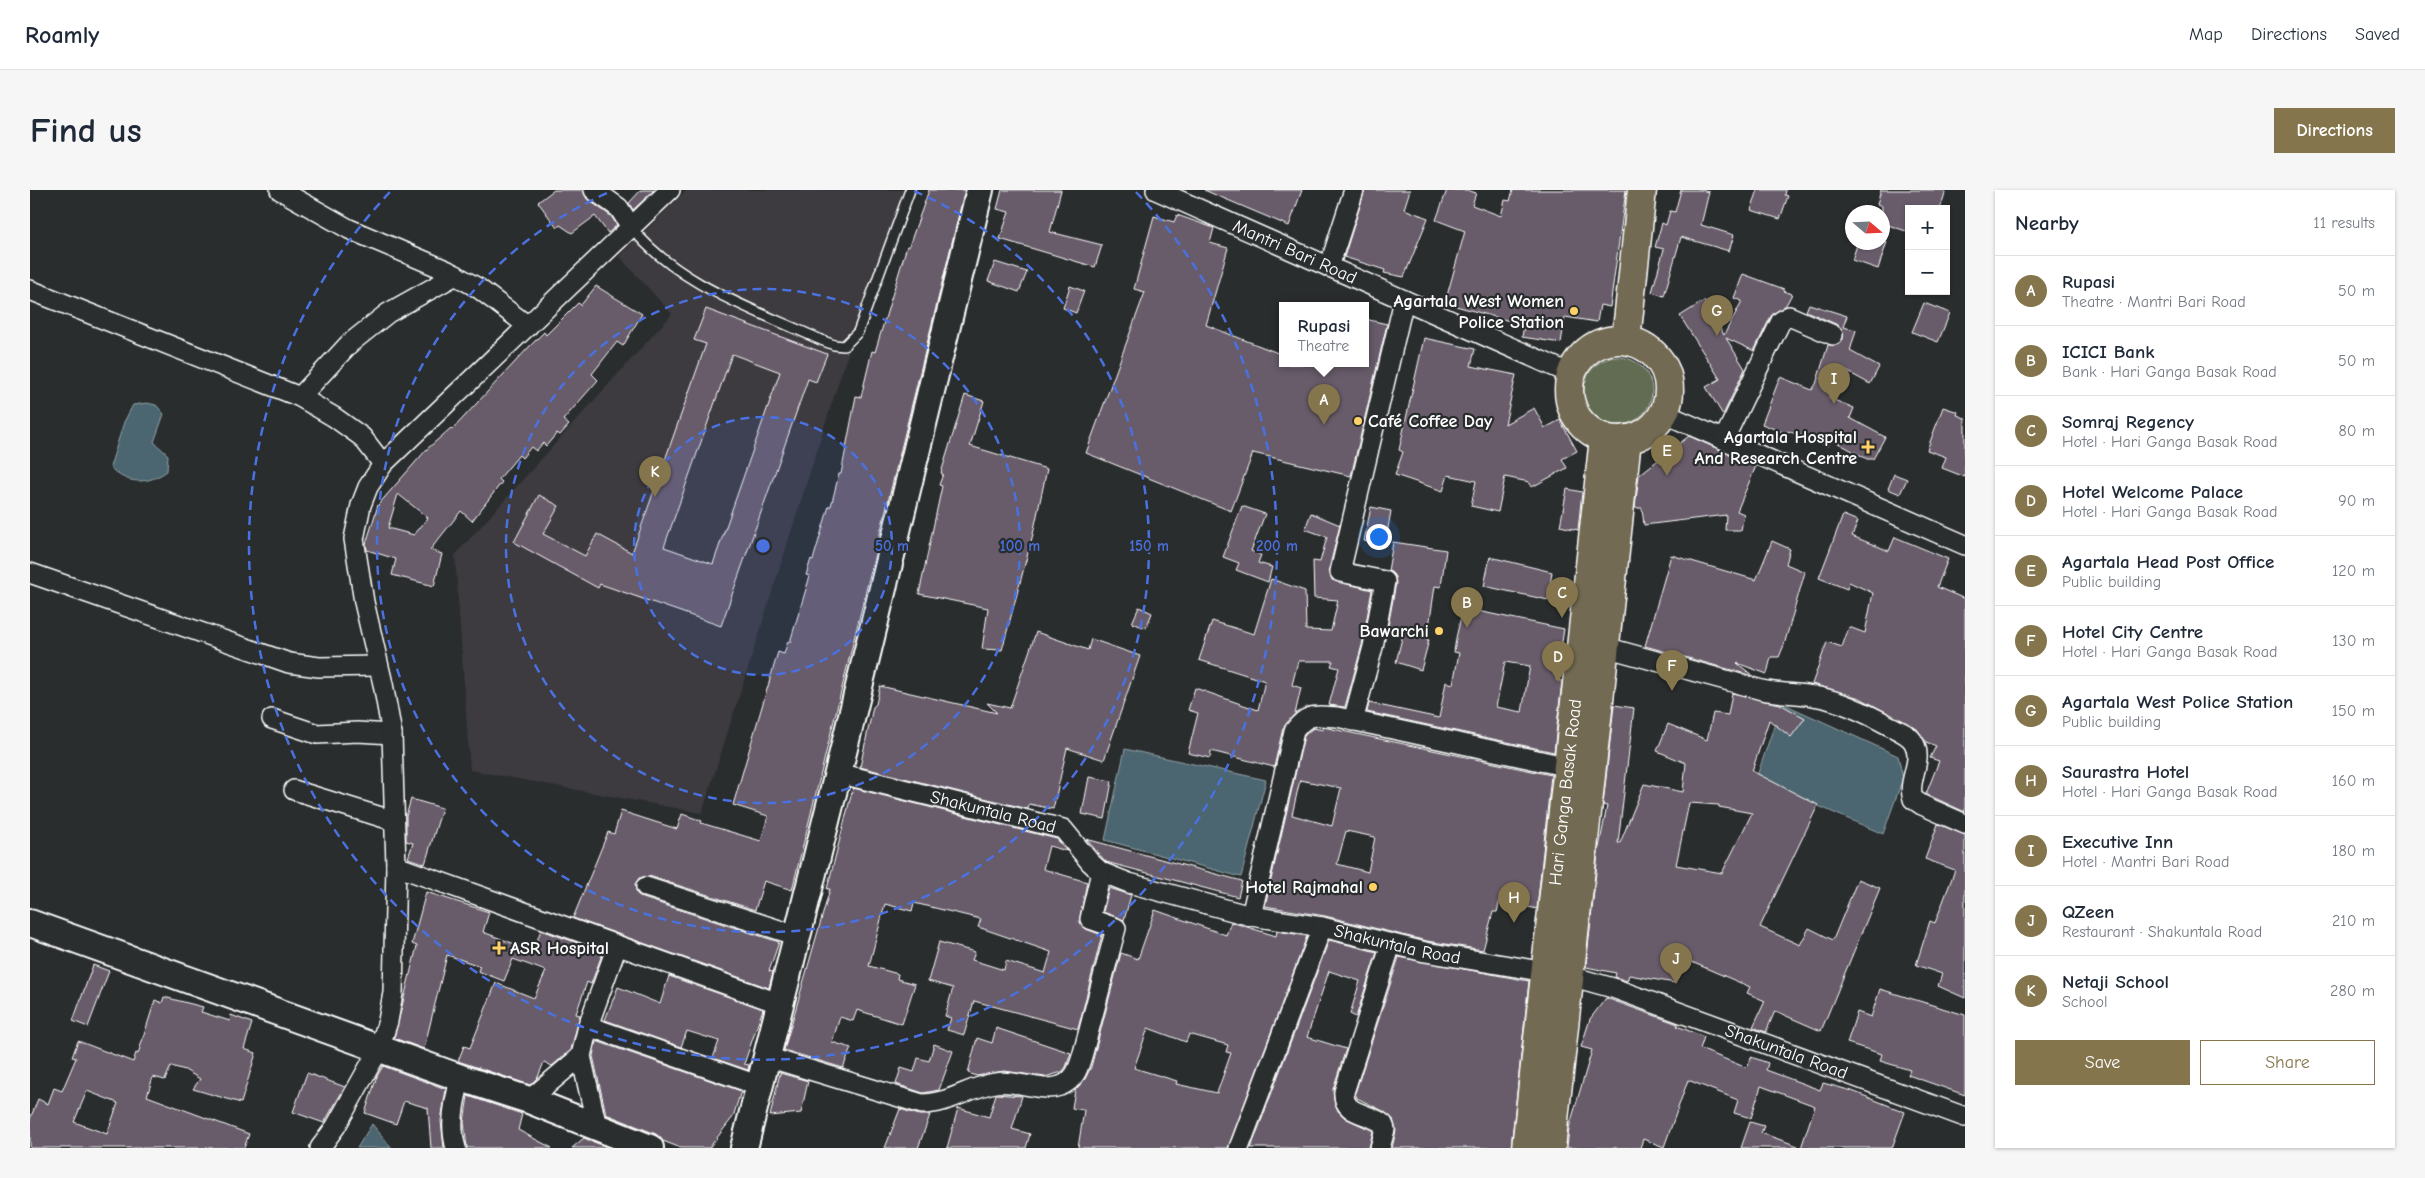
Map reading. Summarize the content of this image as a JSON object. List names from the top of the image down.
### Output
{
  "streets": {
    "main road": ["Hari Ganga Basak Road"],
    "street": ["Mantri Bari Road", "Shakuntala Road"]
  },
  "crossings": [
    ["Mantri Bari Road", "Hari Ganga Basak Road"],
    ["Hari Ganga Basak Road", "Shakuntala Road"]
  ],
  "places": {
    "other": [
      "Agartala West Women Police Station",
      "Café Coffee Day",
      "Bawarchi",
      "Hotel Rajmahal"
    ],
    "health": ["Agartala Hospital And Research Centre", "ASR Hospital"]
  },
  "north": "right",
  "page": {
    "header": "Roamly",
    "nav": ["Map", "Directions", "Saved"],
    "buttons": [
      "Directions",
      ["Save", "Share"]
    ],
    "title": "Find us",
    "heading": ["Nearby", "11 results"],
    "map_buttons": ["+", "−"],
    "list": [
      {
        "mark": "A",
        "name": "Rupasi",
        "note": "Theatre · Mantri Bari Road",
        "value": "50 m"
      },
      {
        "mark": "B",
        "name": "ICICI Bank",
        "note": "Bank · Hari Ganga Basak Road",
        "value": "50 m"
      },
      {
        "mark": "C",
        "name": "Somraj Regency",
        "note": "Hotel · Hari Ganga Basak Road",
        "value": "80 m"
      },
      {
        "mark": "D",
        "name": "Hotel Welcome Palace",
        "note": "Hotel · Hari Ganga Basak Road",
        "value": "90 m"
      },
      {
        "mark": "E",
        "name": "Agartala Head Post Office",
        "note": "Public building",
        "value": "120 m"
      },
      {
        "mark": "F",
        "name": "Hotel City Centre",
        "note": "Hotel · Hari Ganga Basak Road",
        "value": "130 m"
      },
      {
        "mark": "G",
        "name": "Agartala West Police Station",
        "note": "Public building",
        "value": "150 m"
      },
      {
        "mark": "H",
        "name": "Saurastra Hotel",
        "note": "Hotel · Hari Ganga Basak Road",
        "value": "160 m"
      },
      {
        "mark": "I",
        "name": "Executive Inn",
        "note": "Hotel · Mantri Bari Road",
        "value": "180 m"
      },
      {
        "mark": "J",
        "name": "QZeen",
        "note": "Restaurant · Shakuntala Road",
        "value": "210 m"
      },
      {
        "mark": "K",
        "name": "Netaji School",
        "note": "School",
        "value": "280 m"
      }
    ],
    "pins": [
      "G",
      "I",
      "A",
      "E",
      "K",
      "C",
      "B",
      "D",
      "F",
      "H",
      "J"
    ],
    "popup": ["Rupasi", "Theatre"]
  },
  "rings": [
    "50 m",
    "100 m",
    "150 m",
    "200 m"
  ]
}
